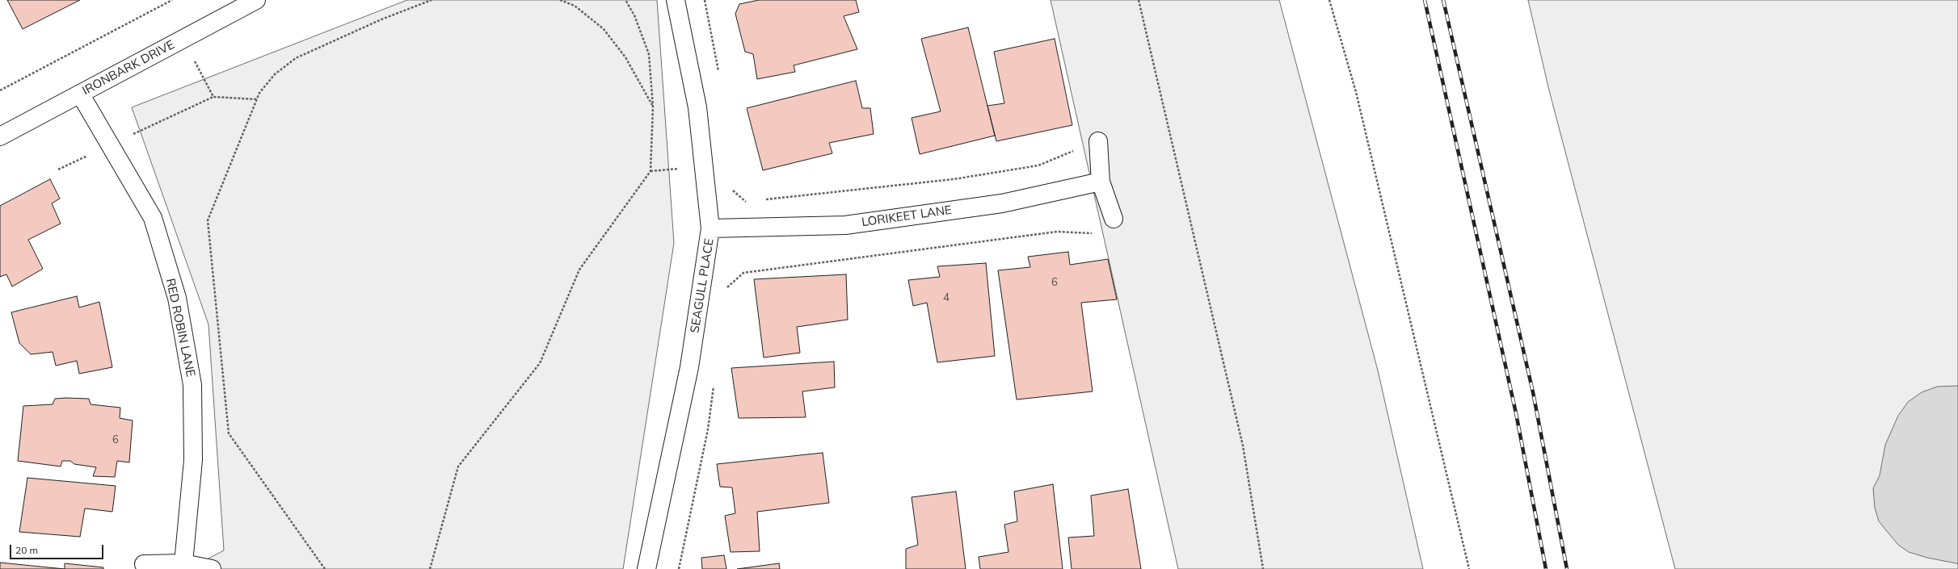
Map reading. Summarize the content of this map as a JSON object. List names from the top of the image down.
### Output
{
  "streets": {
    "street": [
      "IRONBARK DRIVE",
      "LORIKEET LANE",
      "SEAGULL PLACE",
      "RED ROBIN LANE"
    ]
  },
  "crossings": [
    ["IRONBARK DRIVE", "RED ROBIN LANE"],
    ["LORIKEET LANE", "SEAGULL PLACE"]
  ],
  "house_numbers": ["6", "4", "6"],
  "scale_bar": "20 m"
}
